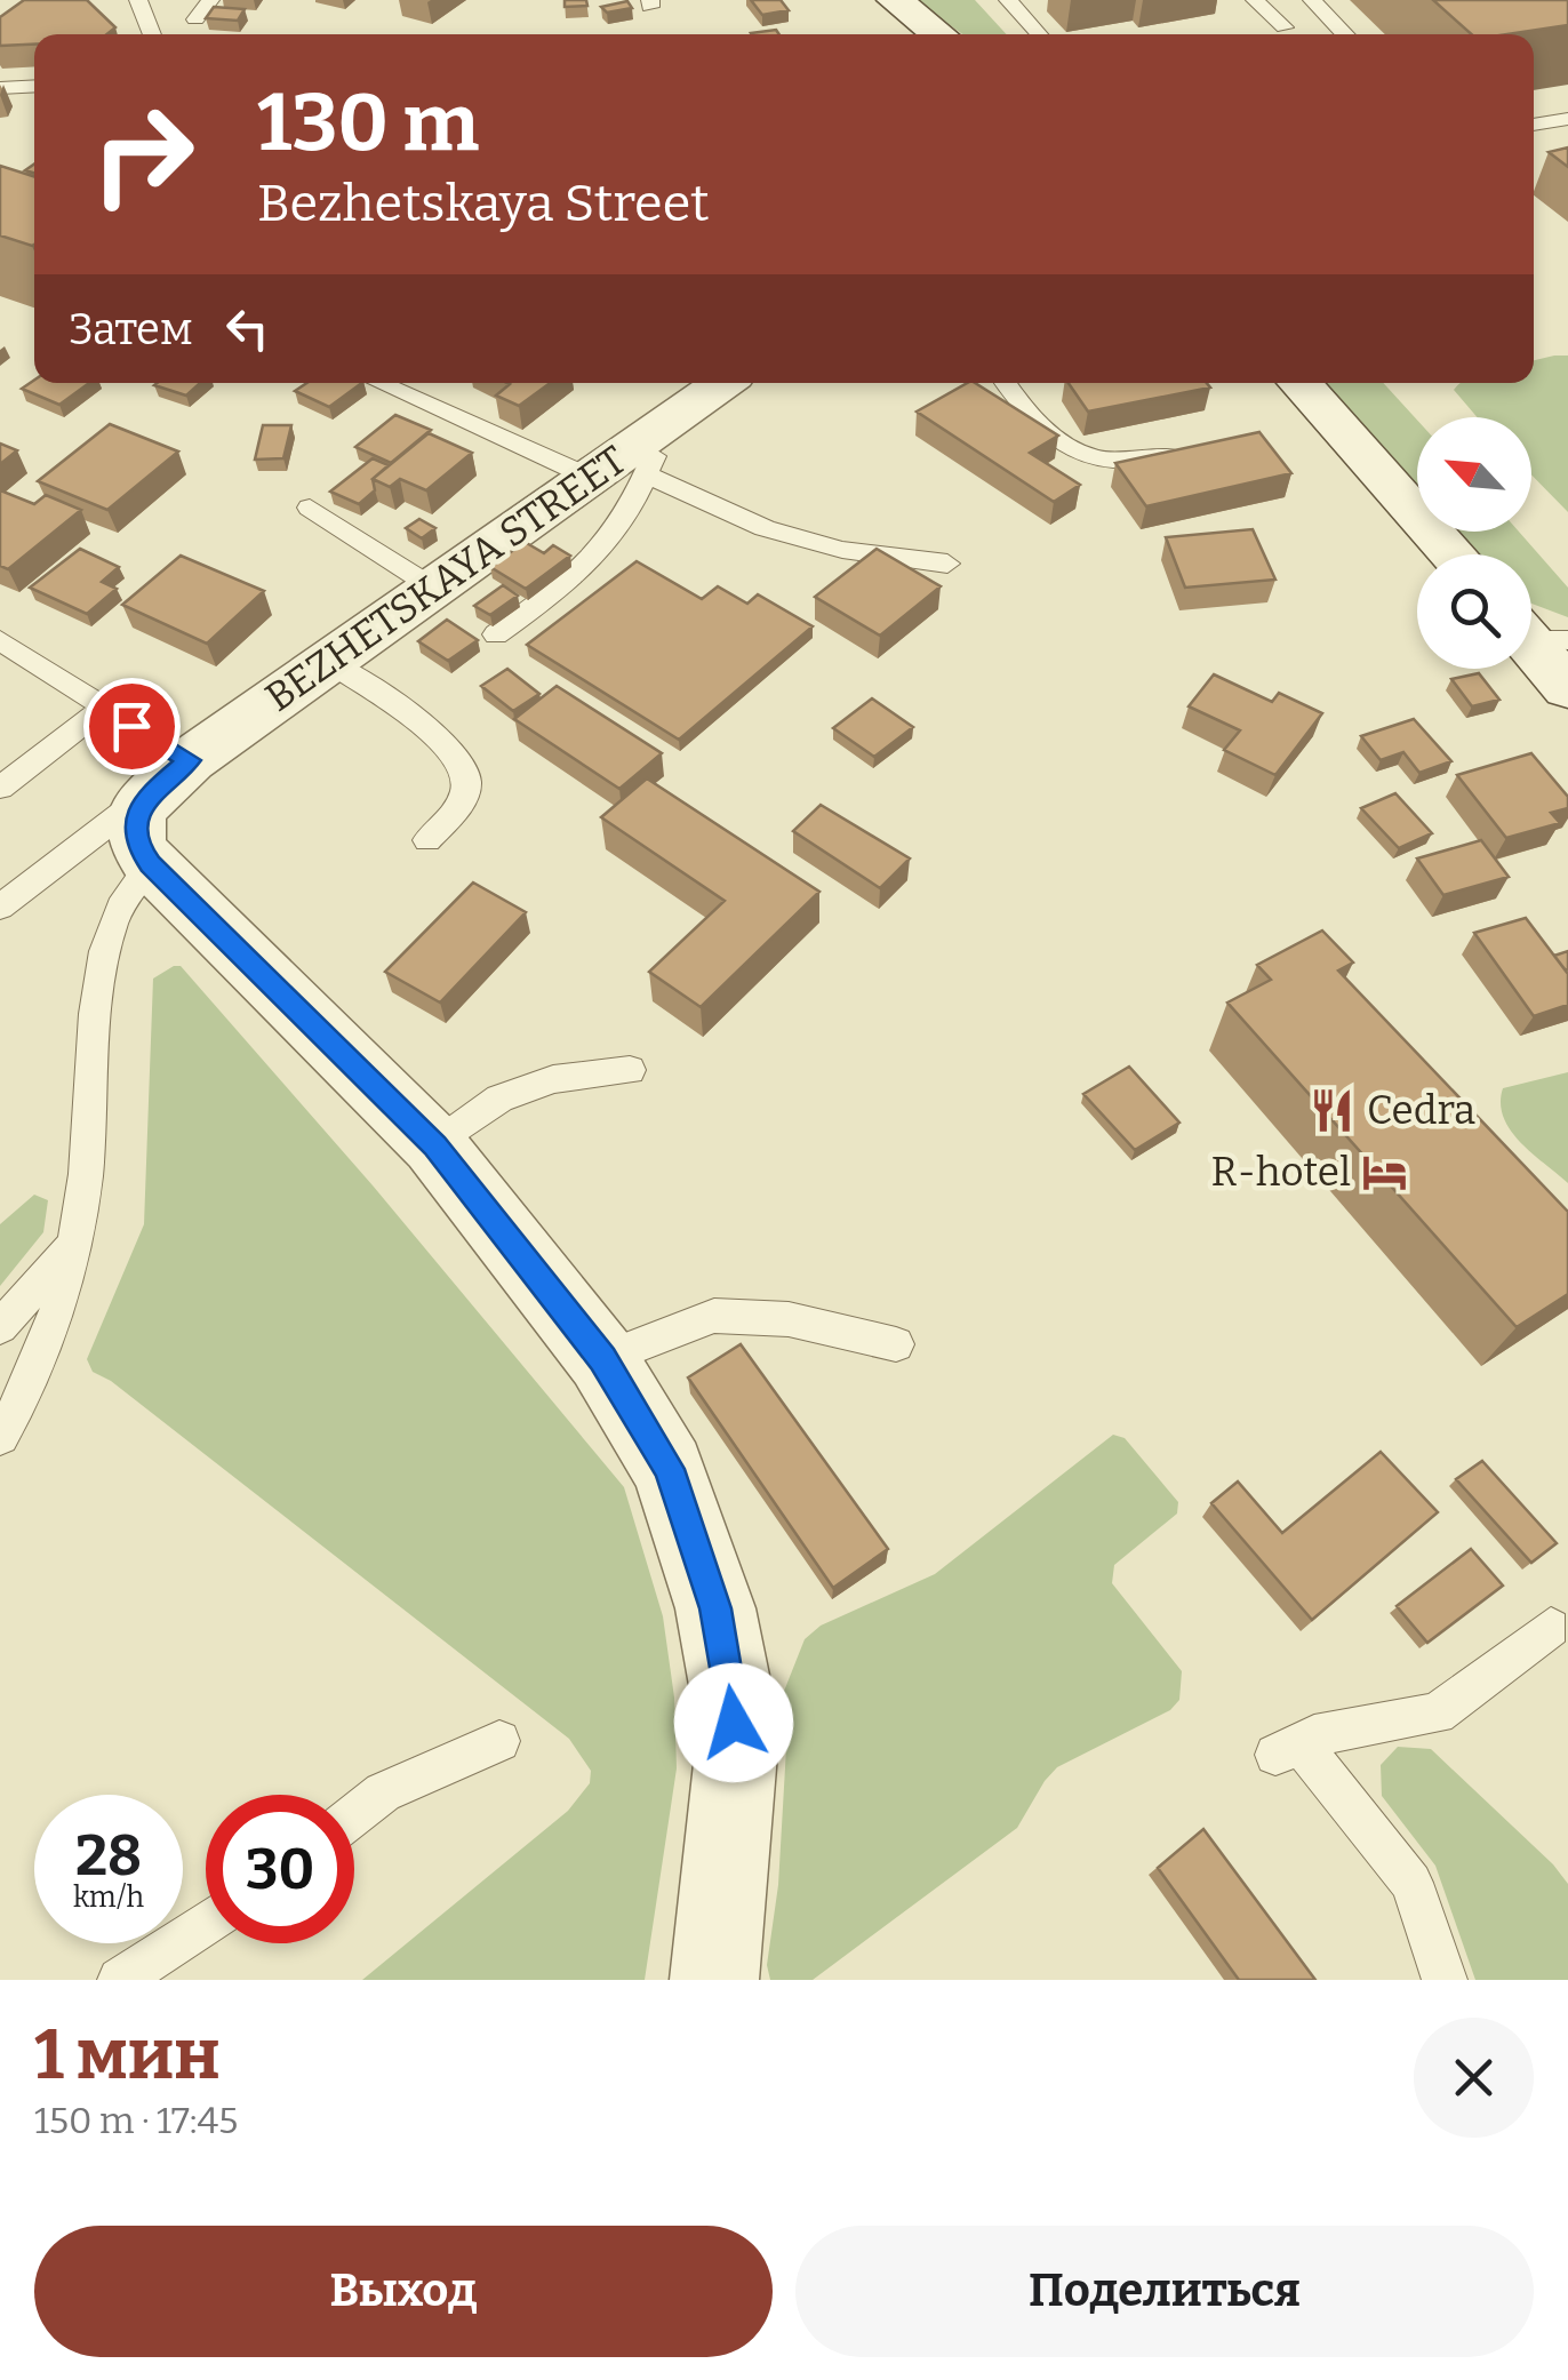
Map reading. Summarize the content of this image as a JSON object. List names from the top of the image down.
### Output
{
  "streets": {
    "street": ["BEZHETSKAYA STREET"]
  },
  "places": {
    "restaurant": ["Cedra"],
    "hotel": ["R-hotel"]
  },
  "north": "top left",
  "page": {
    "turn": ["130 m", "Bezhetskaya Street"],
    "then": "Затем",
    "speed": "28 km/h",
    "limit": "30",
    "heading": ["1 мин", "150 m · 17:45"],
    "buttons": ["Выход", "Поделиться"]
  }
}
